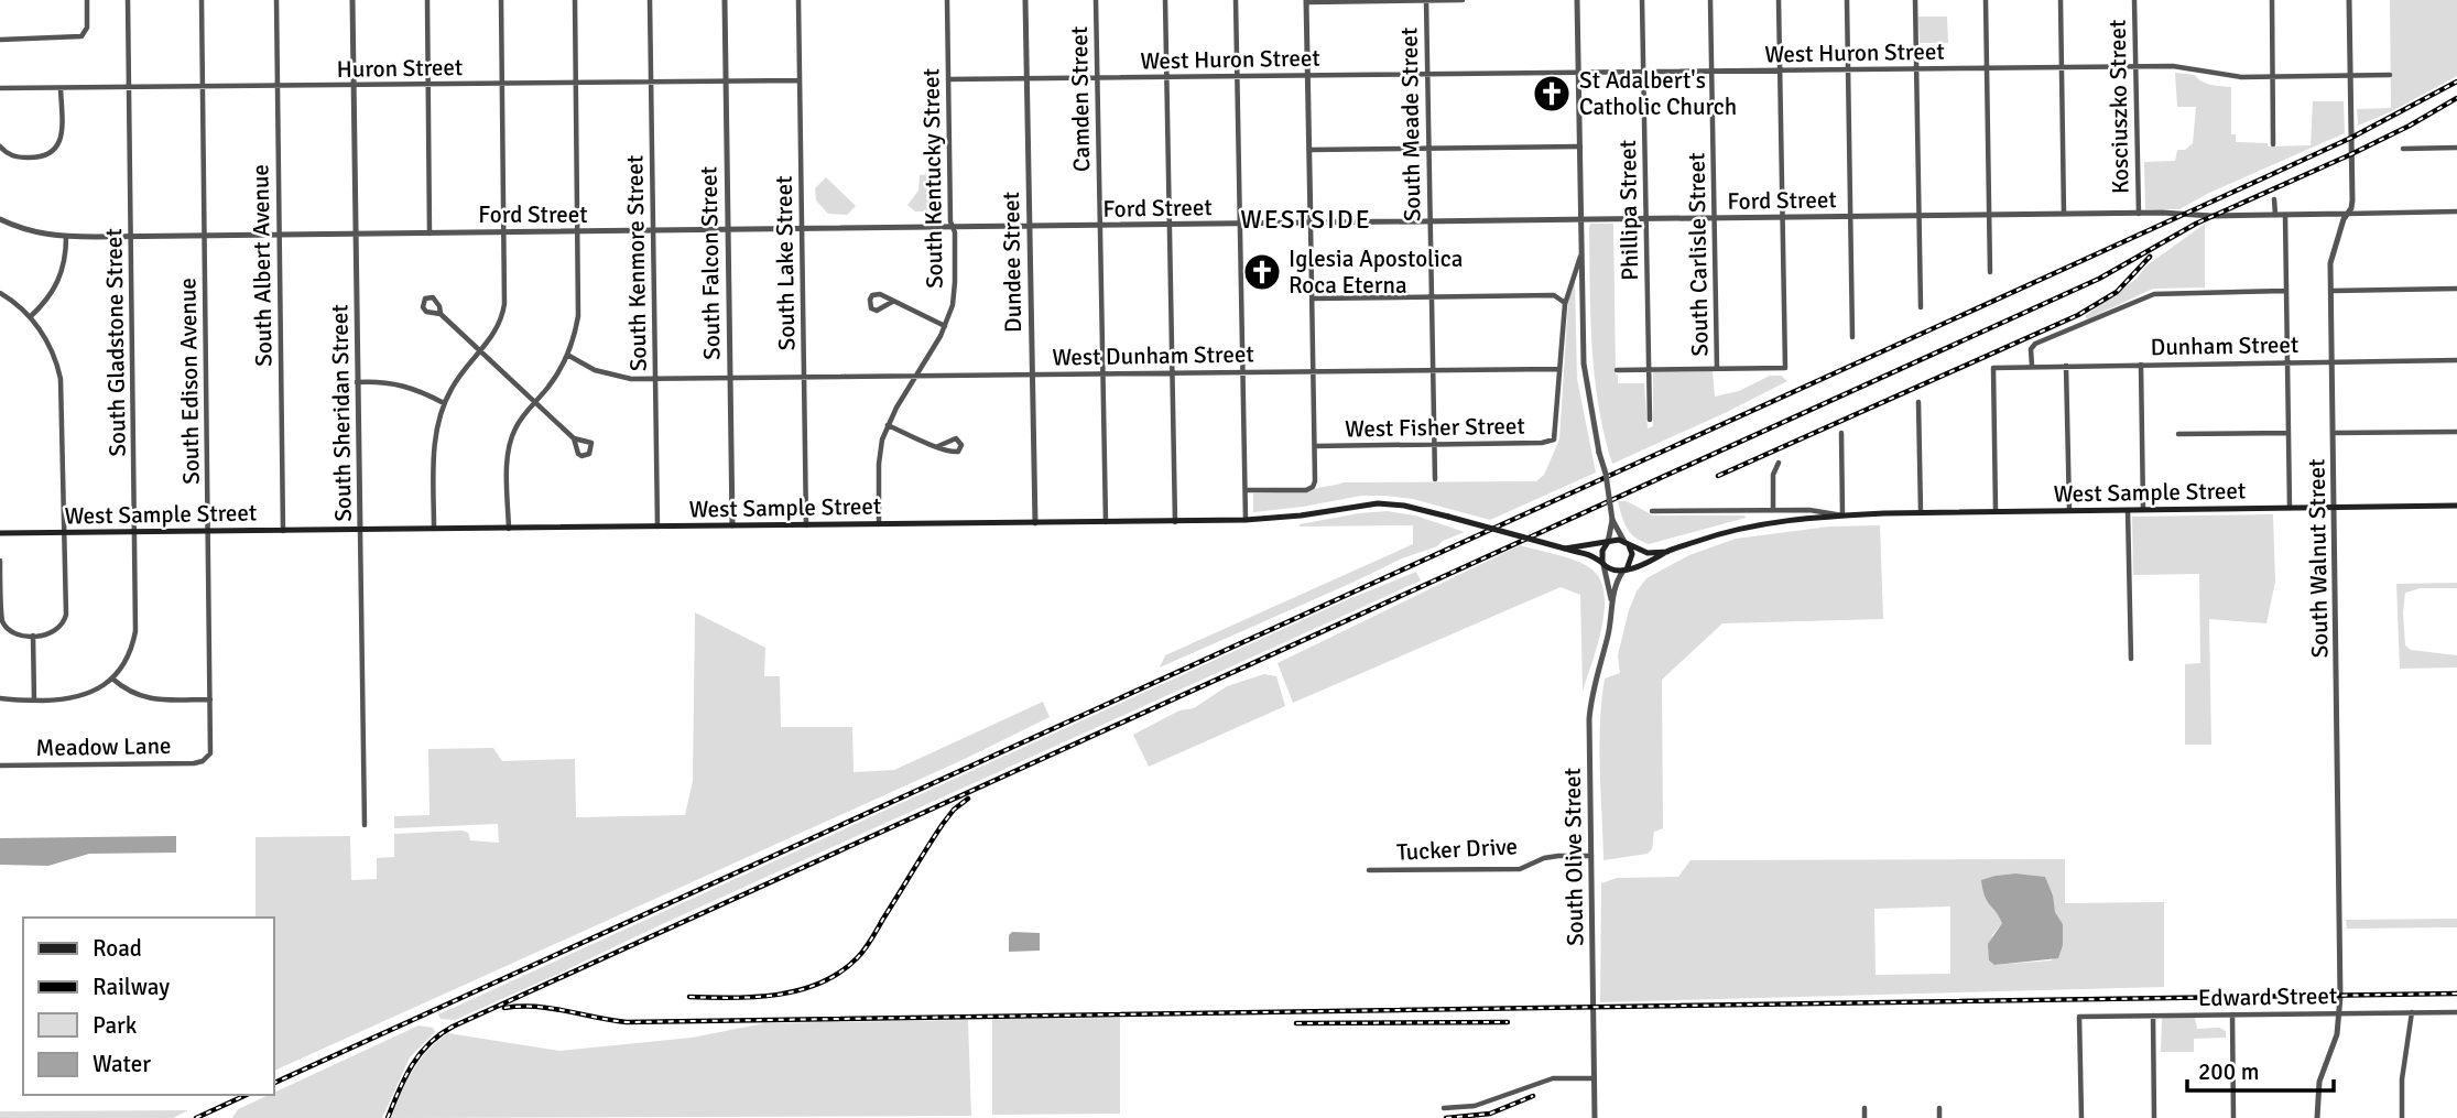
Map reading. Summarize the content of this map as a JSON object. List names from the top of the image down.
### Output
{
  "streets": {
    "main road": ["West Sample Street"],
    "street": [
      "West Huron Street",
      "Huron Street",
      "Camden Street",
      "Kosciuszko Street",
      "South Meade Street",
      "South Kentucky Street",
      "Ford Street",
      "Phillipa Street",
      "South Carlisle Street",
      "Dundee Street",
      "South Kenmore Street",
      "South Falcon Street",
      "South Lake Street",
      "South Albert Avenue",
      "South Gladstone Street",
      "Dunham Street",
      "West Dunham Street",
      "South Edison Avenue",
      "South Sheridan Street",
      "West Fisher Street",
      "South Walnut Street",
      "Meadow Lane",
      "Tucker Drive",
      "South Olive Street",
      "Edward Street"
    ]
  },
  "crossings": [
    ["West Huron Street", "Camden Street"],
    ["West Huron Street", "Kosciuszko Street"],
    ["West Huron Street", "South Meade Street"],
    ["West Huron Street", "South Kentucky Street"],
    ["West Huron Street", "Phillipa Street"],
    ["West Huron Street", "South Carlisle Street"],
    ["West Huron Street", "Dundee Street"],
    ["West Huron Street", "South Walnut Street"],
    ["Huron Street", "South Kenmore Street"],
    ["Huron Street", "South Falcon Street"],
    ["Huron Street", "South Lake Street"],
    ["Huron Street", "South Albert Avenue"],
    ["Huron Street", "South Gladstone Street"],
    ["Huron Street", "South Edison Avenue"],
    ["Huron Street", "South Sheridan Street"],
    ["Camden Street", "Ford Street"],
    ["Camden Street", "West Dunham Street"],
    ["Camden Street", "West Sample Street"],
    ["Kosciuszko Street", "Ford Street"],
    ["South Meade Street", "Ford Street"],
    ["South Meade Street", "West Dunham Street"],
    ["South Meade Street", "West Fisher Street"],
    ["South Kentucky Street", "Ford Street"],
    ["South Kentucky Street", "West Dunham Street"],
    ["South Kentucky Street", "West Sample Street"],
    ["Ford Street", "Phillipa Street"],
    ["Ford Street", "South Carlisle Street"],
    ["Ford Street", "Dundee Street"],
    ["Ford Street", "South Kenmore Street"],
    ["Ford Street", "South Falcon Street"],
    ["Ford Street", "South Lake Street"],
    ["Ford Street", "South Albert Avenue"],
    ["Ford Street", "South Gladstone Street"],
    ["Ford Street", "South Edison Avenue"],
    ["Ford Street", "South Sheridan Street"],
    ["Ford Street", "South Walnut Street"],
    ["Dundee Street", "West Dunham Street"],
    ["Dundee Street", "West Sample Street"],
    ["South Kenmore Street", "West Dunham Street"],
    ["South Kenmore Street", "West Sample Street"],
    ["South Falcon Street", "West Dunham Street"],
    ["South Falcon Street", "West Sample Street"],
    ["South Lake Street", "West Dunham Street"],
    ["South Lake Street", "West Sample Street"],
    ["South Albert Avenue", "West Sample Street"],
    ["South Gladstone Street", "West Sample Street"],
    ["Dunham Street", "West Sample Street"],
    ["Dunham Street", "South Walnut Street"],
    ["West Dunham Street", "West Fisher Street"],
    ["South Edison Avenue", "West Sample Street"],
    ["South Edison Avenue", "Meadow Lane"],
    ["South Sheridan Street", "West Sample Street"],
    ["West Sample Street", "South Walnut Street"],
    ["West Sample Street", "South Olive Street"],
    ["South Walnut Street", "Edward Street"],
    ["Tucker Drive", "South Olive Street"]
  ],
  "districts": ["WESTSIDE"],
  "places": {
    "church": ["St Adalbert's Catholic Church", "Iglesia Apostolica Roca Eterna"]
  },
  "legend": [
    "Road",
    "Railway",
    "Park",
    "Water"
  ],
  "scale_bar": "200 m"
}
